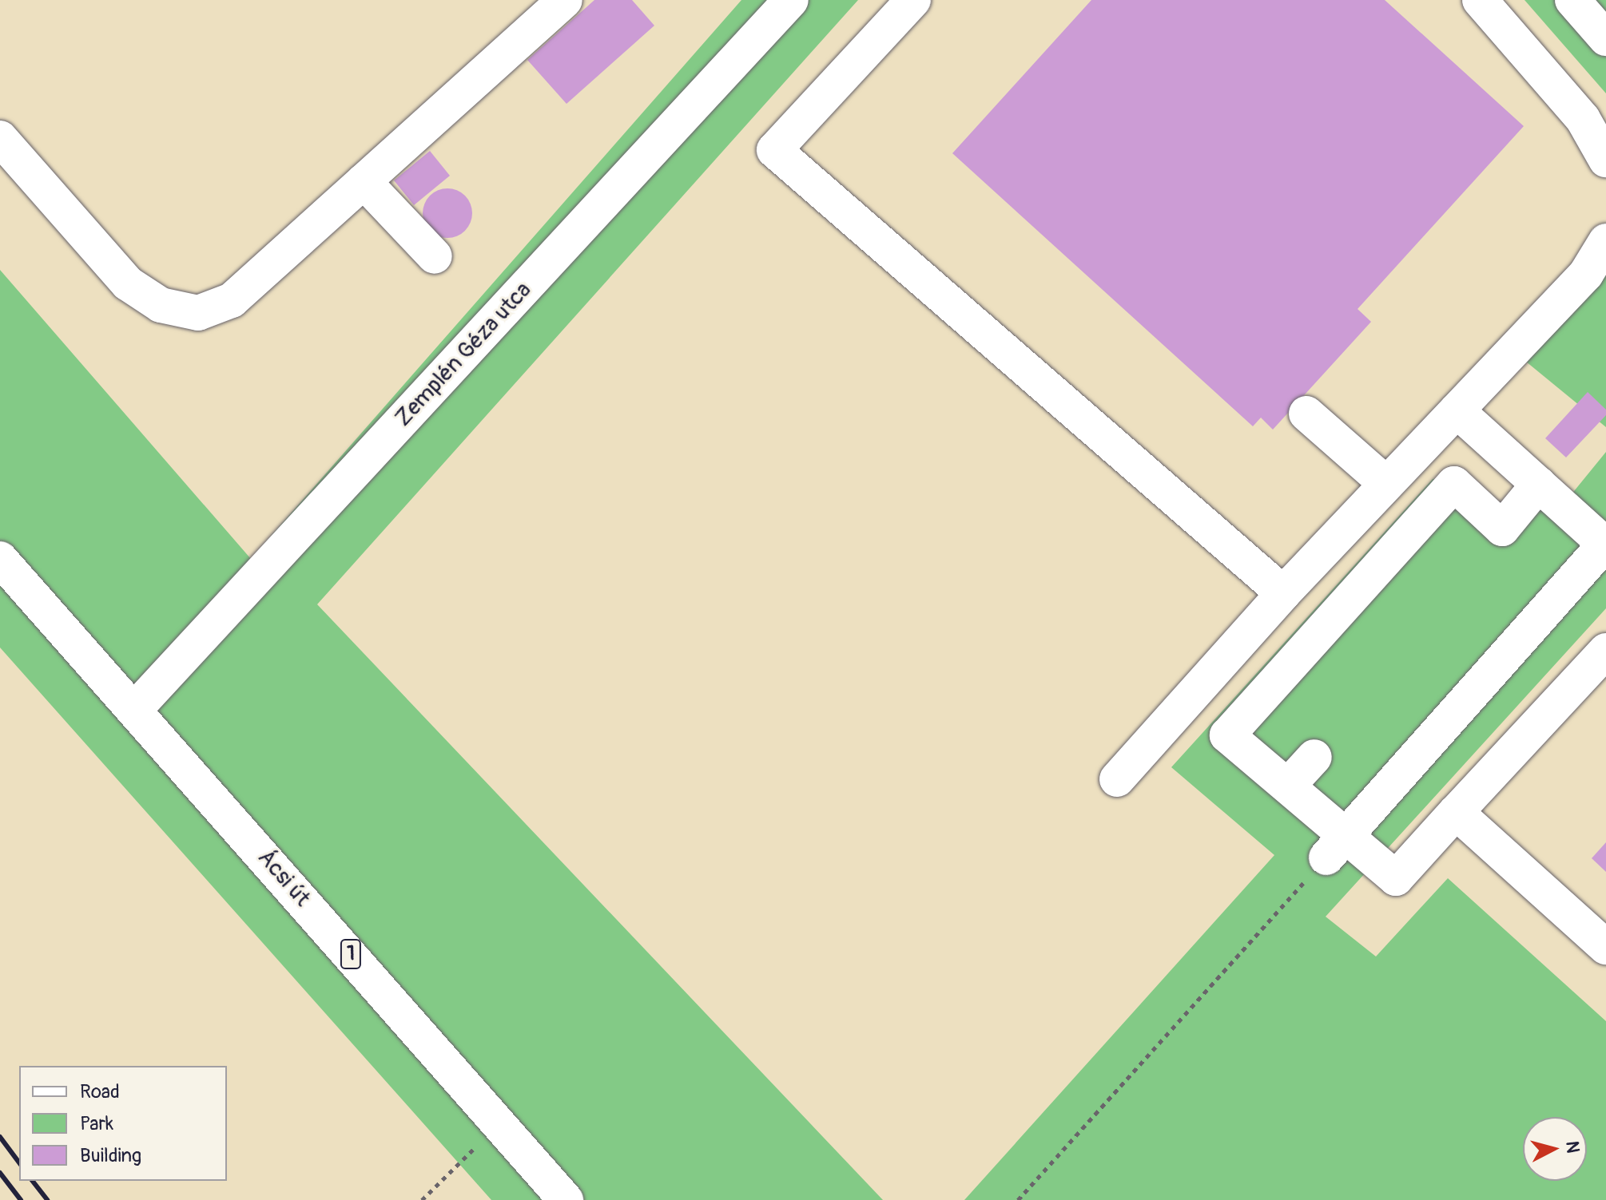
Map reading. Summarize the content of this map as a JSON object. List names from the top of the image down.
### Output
{
  "streets": {
    "street": ["Zemplén Géza utca", "Ácsi út", "1"]
  },
  "crossings": [
    ["Zemplén Géza utca", "Ácsi út"]
  ],
  "legend": ["Road", "Park", "Building"],
  "north": "right"
}
